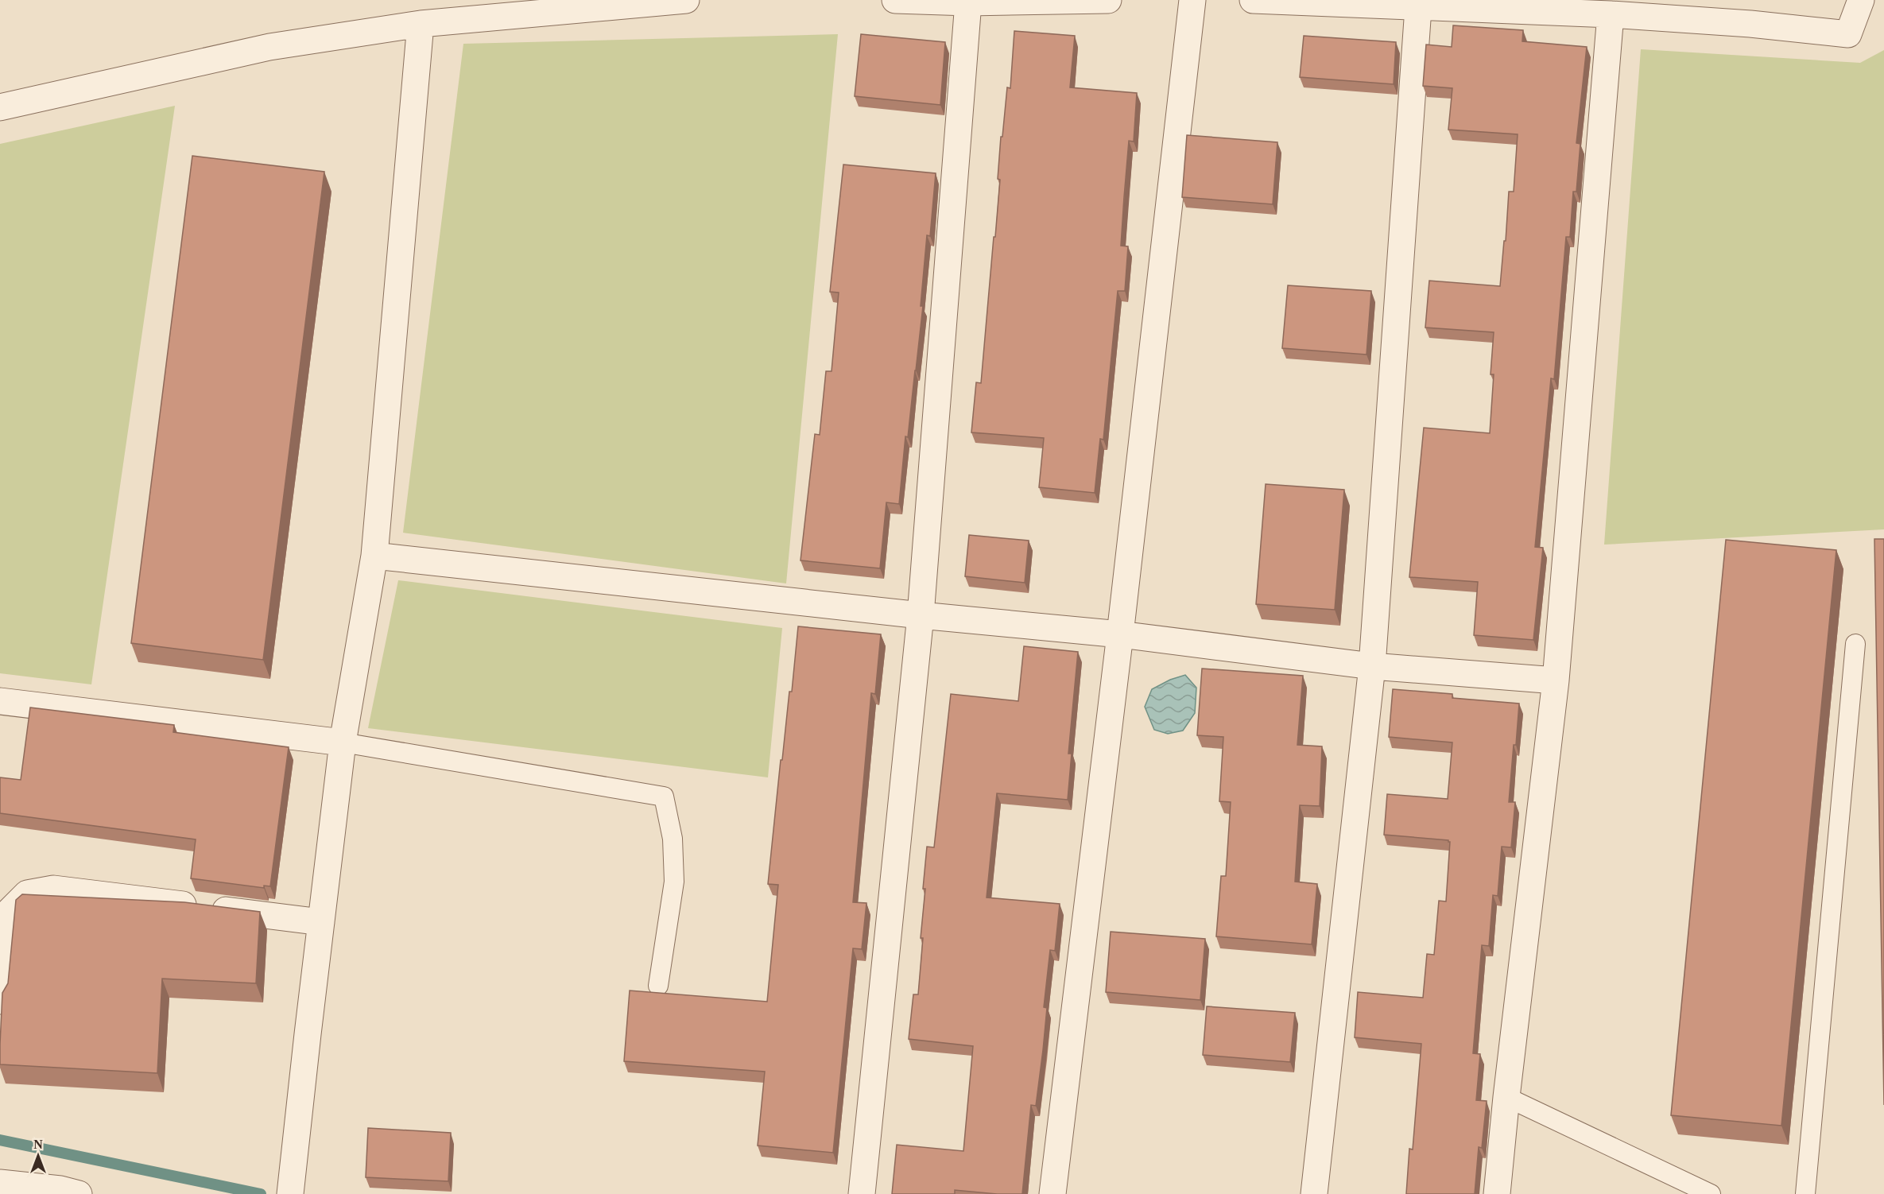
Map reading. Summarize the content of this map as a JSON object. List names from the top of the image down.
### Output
{
  "north": "top"
}
